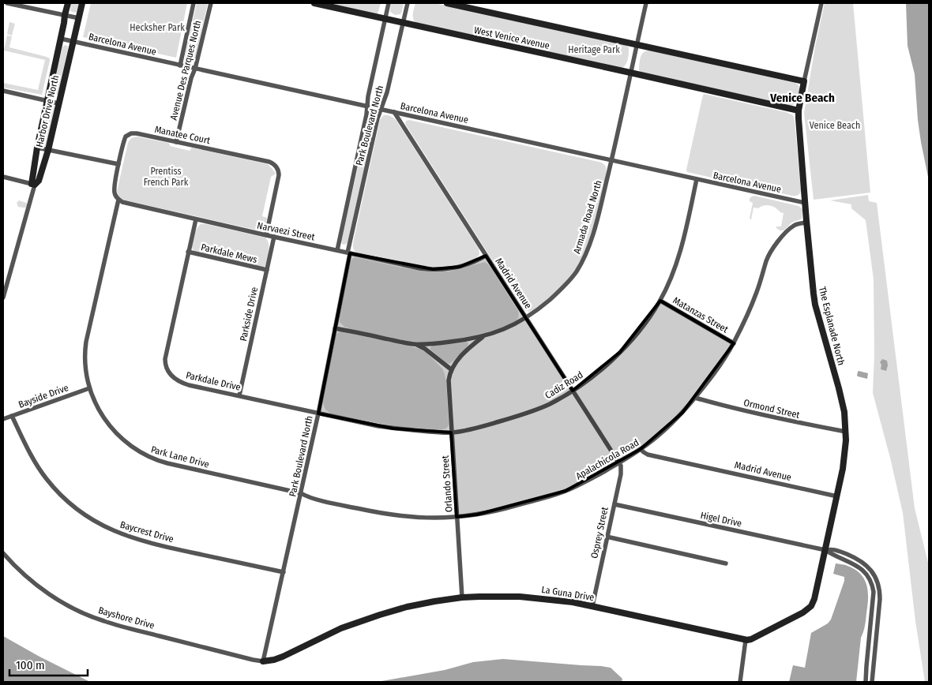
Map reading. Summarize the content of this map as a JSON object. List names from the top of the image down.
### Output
{
  "streets": {
    "street": [
      "West Venice Avenue",
      "Barcelona Avenue",
      "Avenue Des Parques North",
      "Harbor Drive North",
      "Park Boulevard North",
      "Manatee Court",
      "Armada Road North",
      "Narvaezi Street",
      "Parkdale Mews",
      "Madrid Avenue",
      "Parkside Drive",
      "Matanzas Street",
      "The Esplanade North",
      "Parkdale Drive",
      "Cadiz Road",
      "Bayside Drive",
      "Ormond Street",
      "Park Lane Drive",
      "Apalachicola Road",
      "Orlando Street",
      "Higel Drive",
      "Baycrest Drive",
      "Osprey Street",
      "La Guna Drive",
      "Bayshore Drive"
    ]
  },
  "crossings": [
    ["West Venice Avenue", "Park Boulevard North"],
    ["West Venice Avenue", "Armada Road North"],
    ["West Venice Avenue", "The Esplanade North"],
    ["Barcelona Avenue", "Avenue Des Parques North"],
    ["Barcelona Avenue", "Harbor Drive North"],
    ["Barcelona Avenue", "Park Boulevard North"],
    ["Barcelona Avenue", "Armada Road North"],
    ["Barcelona Avenue", "Madrid Avenue"],
    ["Barcelona Avenue", "The Esplanade North"],
    ["Barcelona Avenue", "Cadiz Road"],
    ["Avenue Des Parques North", "Manatee Court"],
    ["Park Boulevard North", "Armada Road North"],
    ["Park Boulevard North", "Narvaezi Street"],
    ["Park Boulevard North", "Parkdale Drive"],
    ["Park Boulevard North", "Cadiz Road"],
    ["Park Boulevard North", "Park Lane Drive"],
    ["Park Boulevard North", "Apalachicola Road"],
    ["Park Boulevard North", "Baycrest Drive"],
    ["Park Boulevard North", "La Guna Drive"],
    ["Park Boulevard North", "Bayshore Drive"],
    ["Manatee Court", "Narvaezi Street"],
    ["Armada Road North", "Madrid Avenue"],
    ["Narvaezi Street", "Madrid Avenue"],
    ["Narvaezi Street", "Parkside Drive"],
    ["Narvaezi Street", "Parkdale Drive"],
    ["Narvaezi Street", "Park Lane Drive"],
    ["Parkdale Mews", "Parkside Drive"],
    ["Parkdale Mews", "Parkdale Drive"],
    ["Madrid Avenue", "The Esplanade North"],
    ["Madrid Avenue", "Cadiz Road"],
    ["Madrid Avenue", "Apalachicola Road"],
    ["Madrid Avenue", "Osprey Street"],
    ["Parkside Drive", "Parkdale Drive"],
    ["Matanzas Street", "Cadiz Road"],
    ["Matanzas Street", "Apalachicola Road"],
    ["The Esplanade North", "Ormond Street"],
    ["The Esplanade North", "Apalachicola Road"],
    ["The Esplanade North", "Higel Drive"],
    ["Parkdale Drive", "Cadiz Road"],
    ["Cadiz Road", "Orlando Street"],
    ["Bayside Drive", "Park Lane Drive"],
    ["Bayside Drive", "Baycrest Drive"],
    ["Ormond Street", "Apalachicola Road"],
    ["Park Lane Drive", "Apalachicola Road"],
    ["Apalachicola Road", "Orlando Street"],
    ["Apalachicola Road", "Osprey Street"],
    ["Orlando Street", "La Guna Drive"],
    ["Higel Drive", "Osprey Street"],
    ["Osprey Street", "La Guna Drive"],
    ["La Guna Drive", "Bayshore Drive"]
  ],
  "districts": ["Venice Beach"],
  "parks": [
    "Hecksher Park",
    "Heritage Park",
    "Venice Beach",
    "Prentiss French Park"
  ],
  "scale_bar": "100 m"
}
